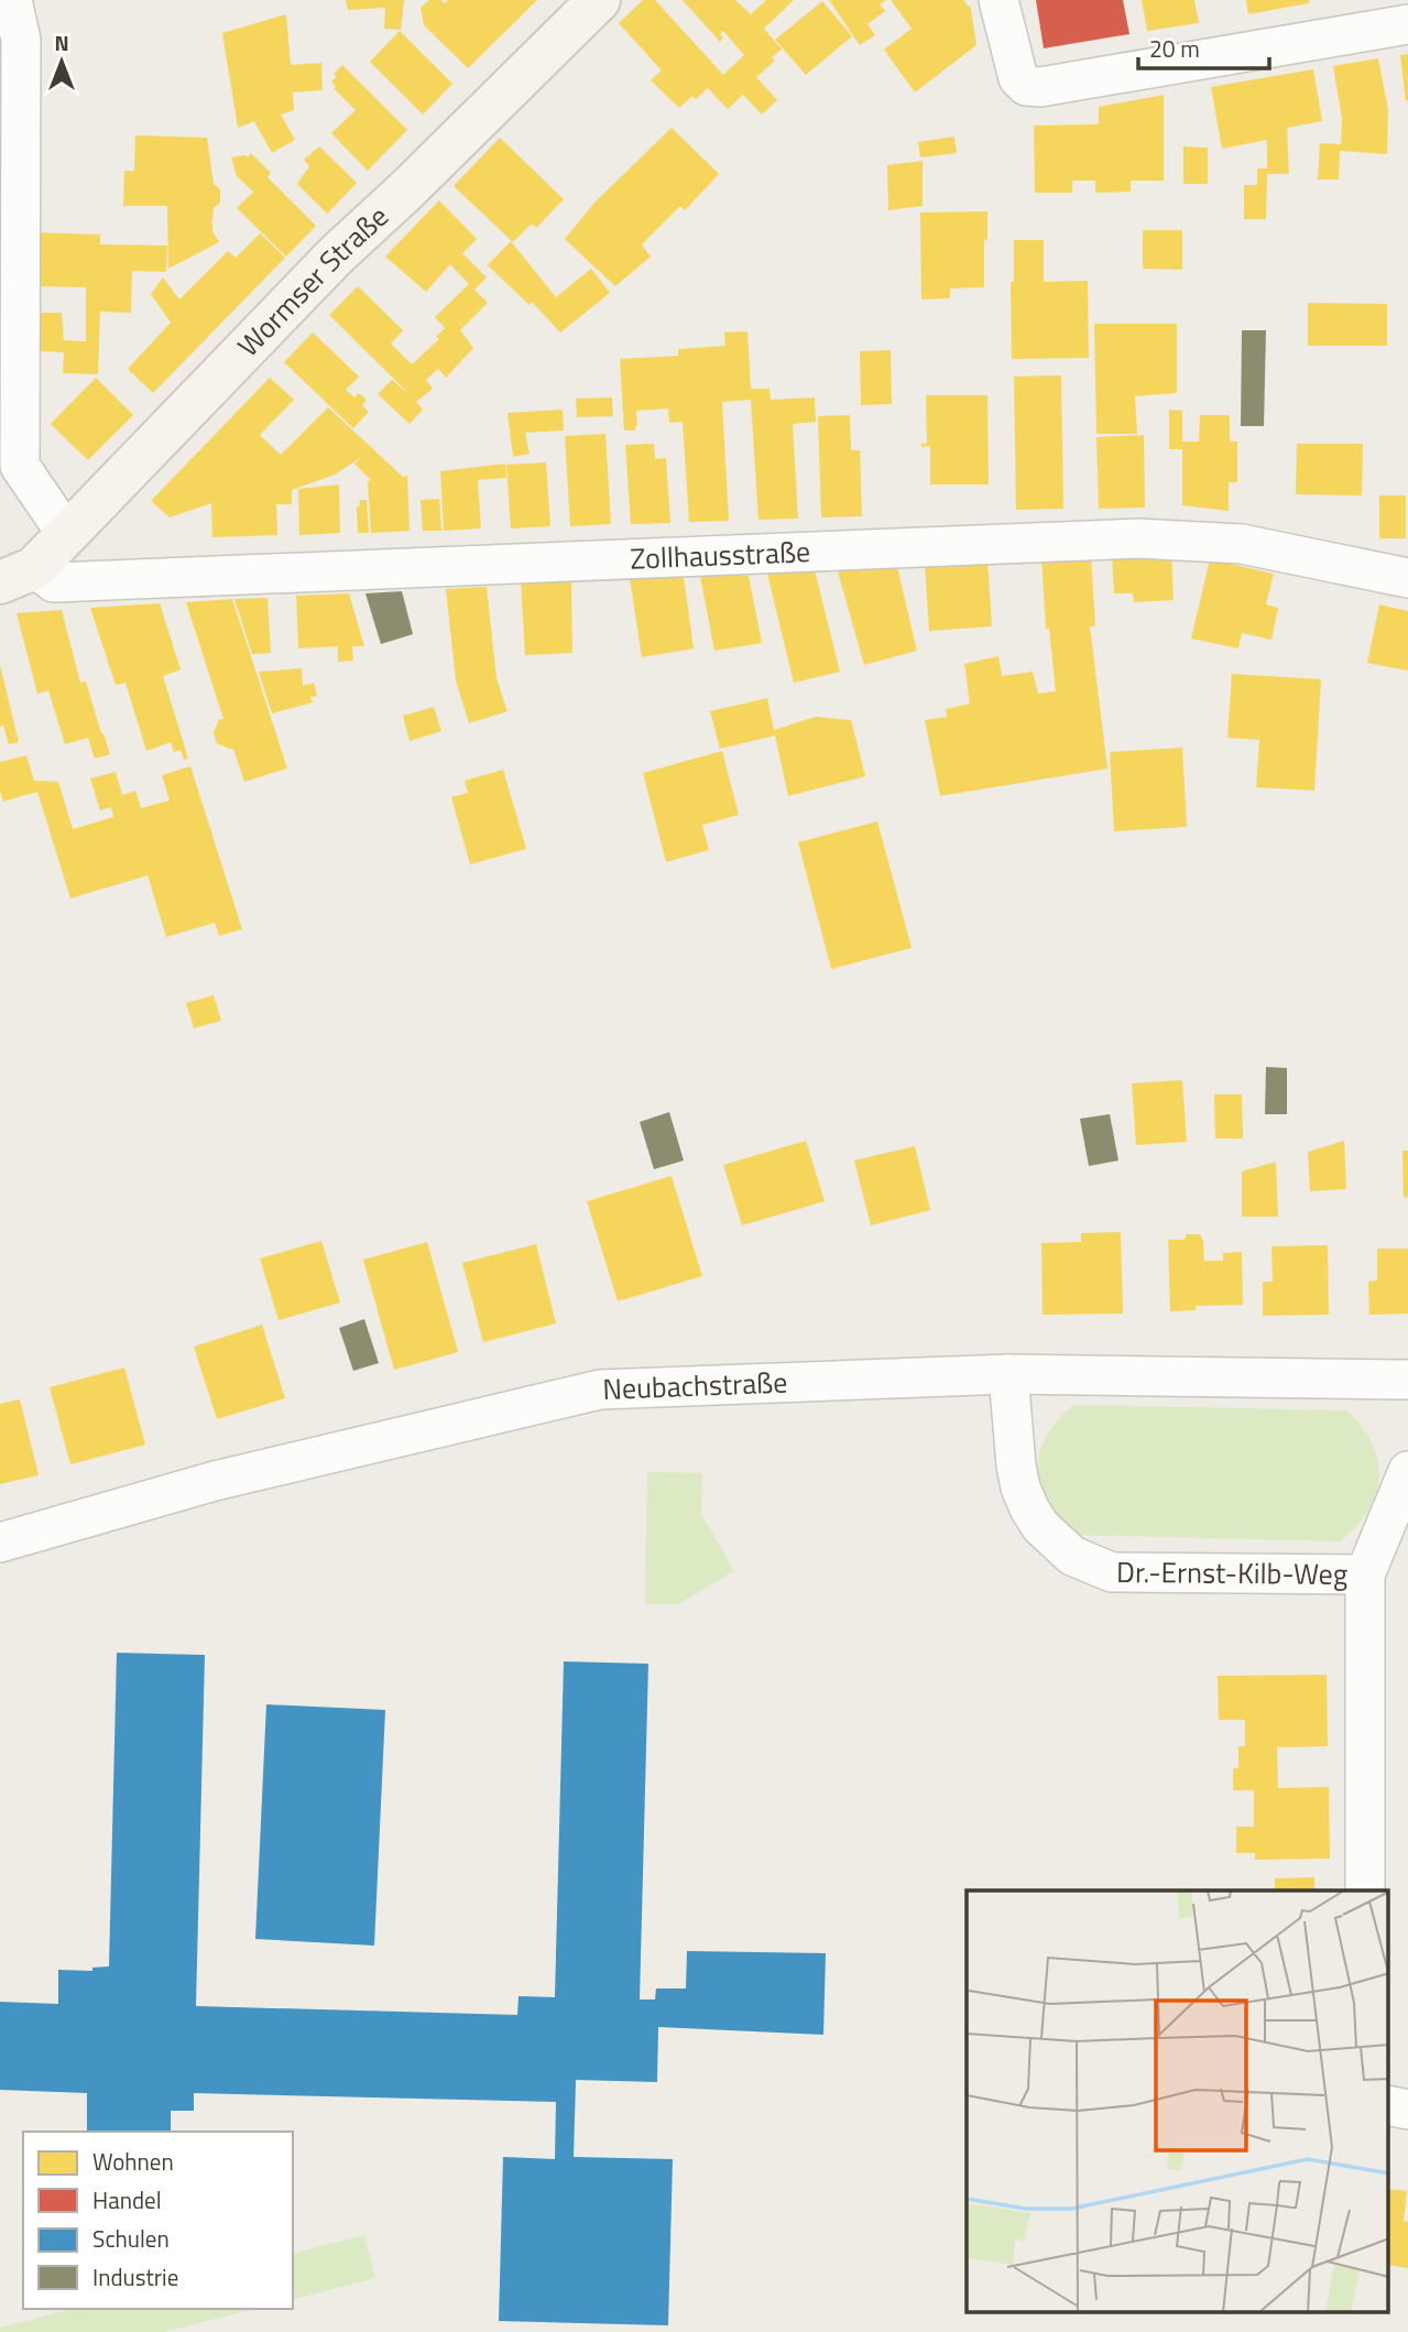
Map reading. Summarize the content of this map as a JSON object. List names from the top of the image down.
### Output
{
  "streets": {
    "main road": ["Wormser Straße"],
    "street": ["Zollhausstraße", "Neubachstraße", "Dr.-Ernst-Kilb-Weg"]
  },
  "crossings": [
    ["Wormser Straße", "Zollhausstraße"],
    ["Neubachstraße", "Dr.-Ernst-Kilb-Weg"]
  ],
  "legend": [
    "Wohnen",
    "Handel",
    "Schulen",
    "Industrie"
  ],
  "scale_bar": "20 m",
  "north": "top"
}
